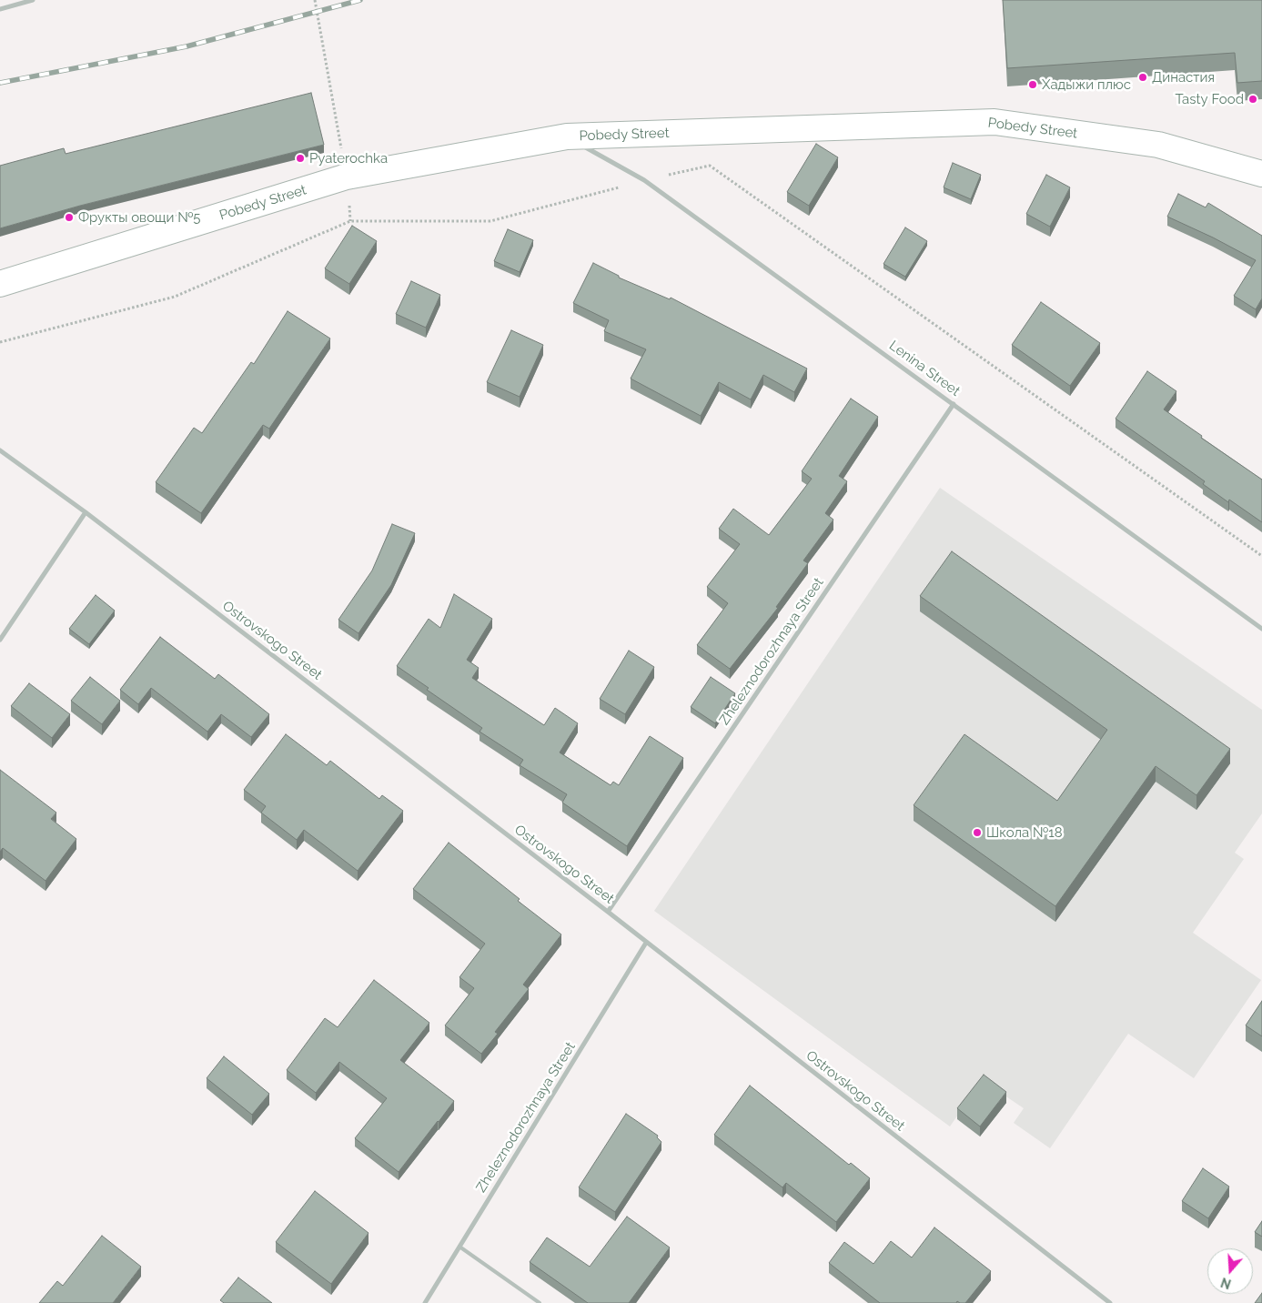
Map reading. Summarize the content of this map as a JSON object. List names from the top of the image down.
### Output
{
  "streets": {
    "street": [
      "Pobedy Street",
      "Lenina Street",
      "Ostrovskogo Street",
      "Zheleznodorozhnaya Street"
    ]
  },
  "crossings": [
    ["Pobedy Street", "Lenina Street"],
    ["Lenina Street", "Zheleznodorozhnaya Street"],
    ["Ostrovskogo Street", "Zheleznodorozhnaya Street"]
  ],
  "places": [
    "Династия",
    "Хадыжи плюс",
    "Tasty Food",
    "Pyaterochka",
    "Фрукты овощи №5",
    "Школа №18"
  ],
  "north": "bottom"
}
